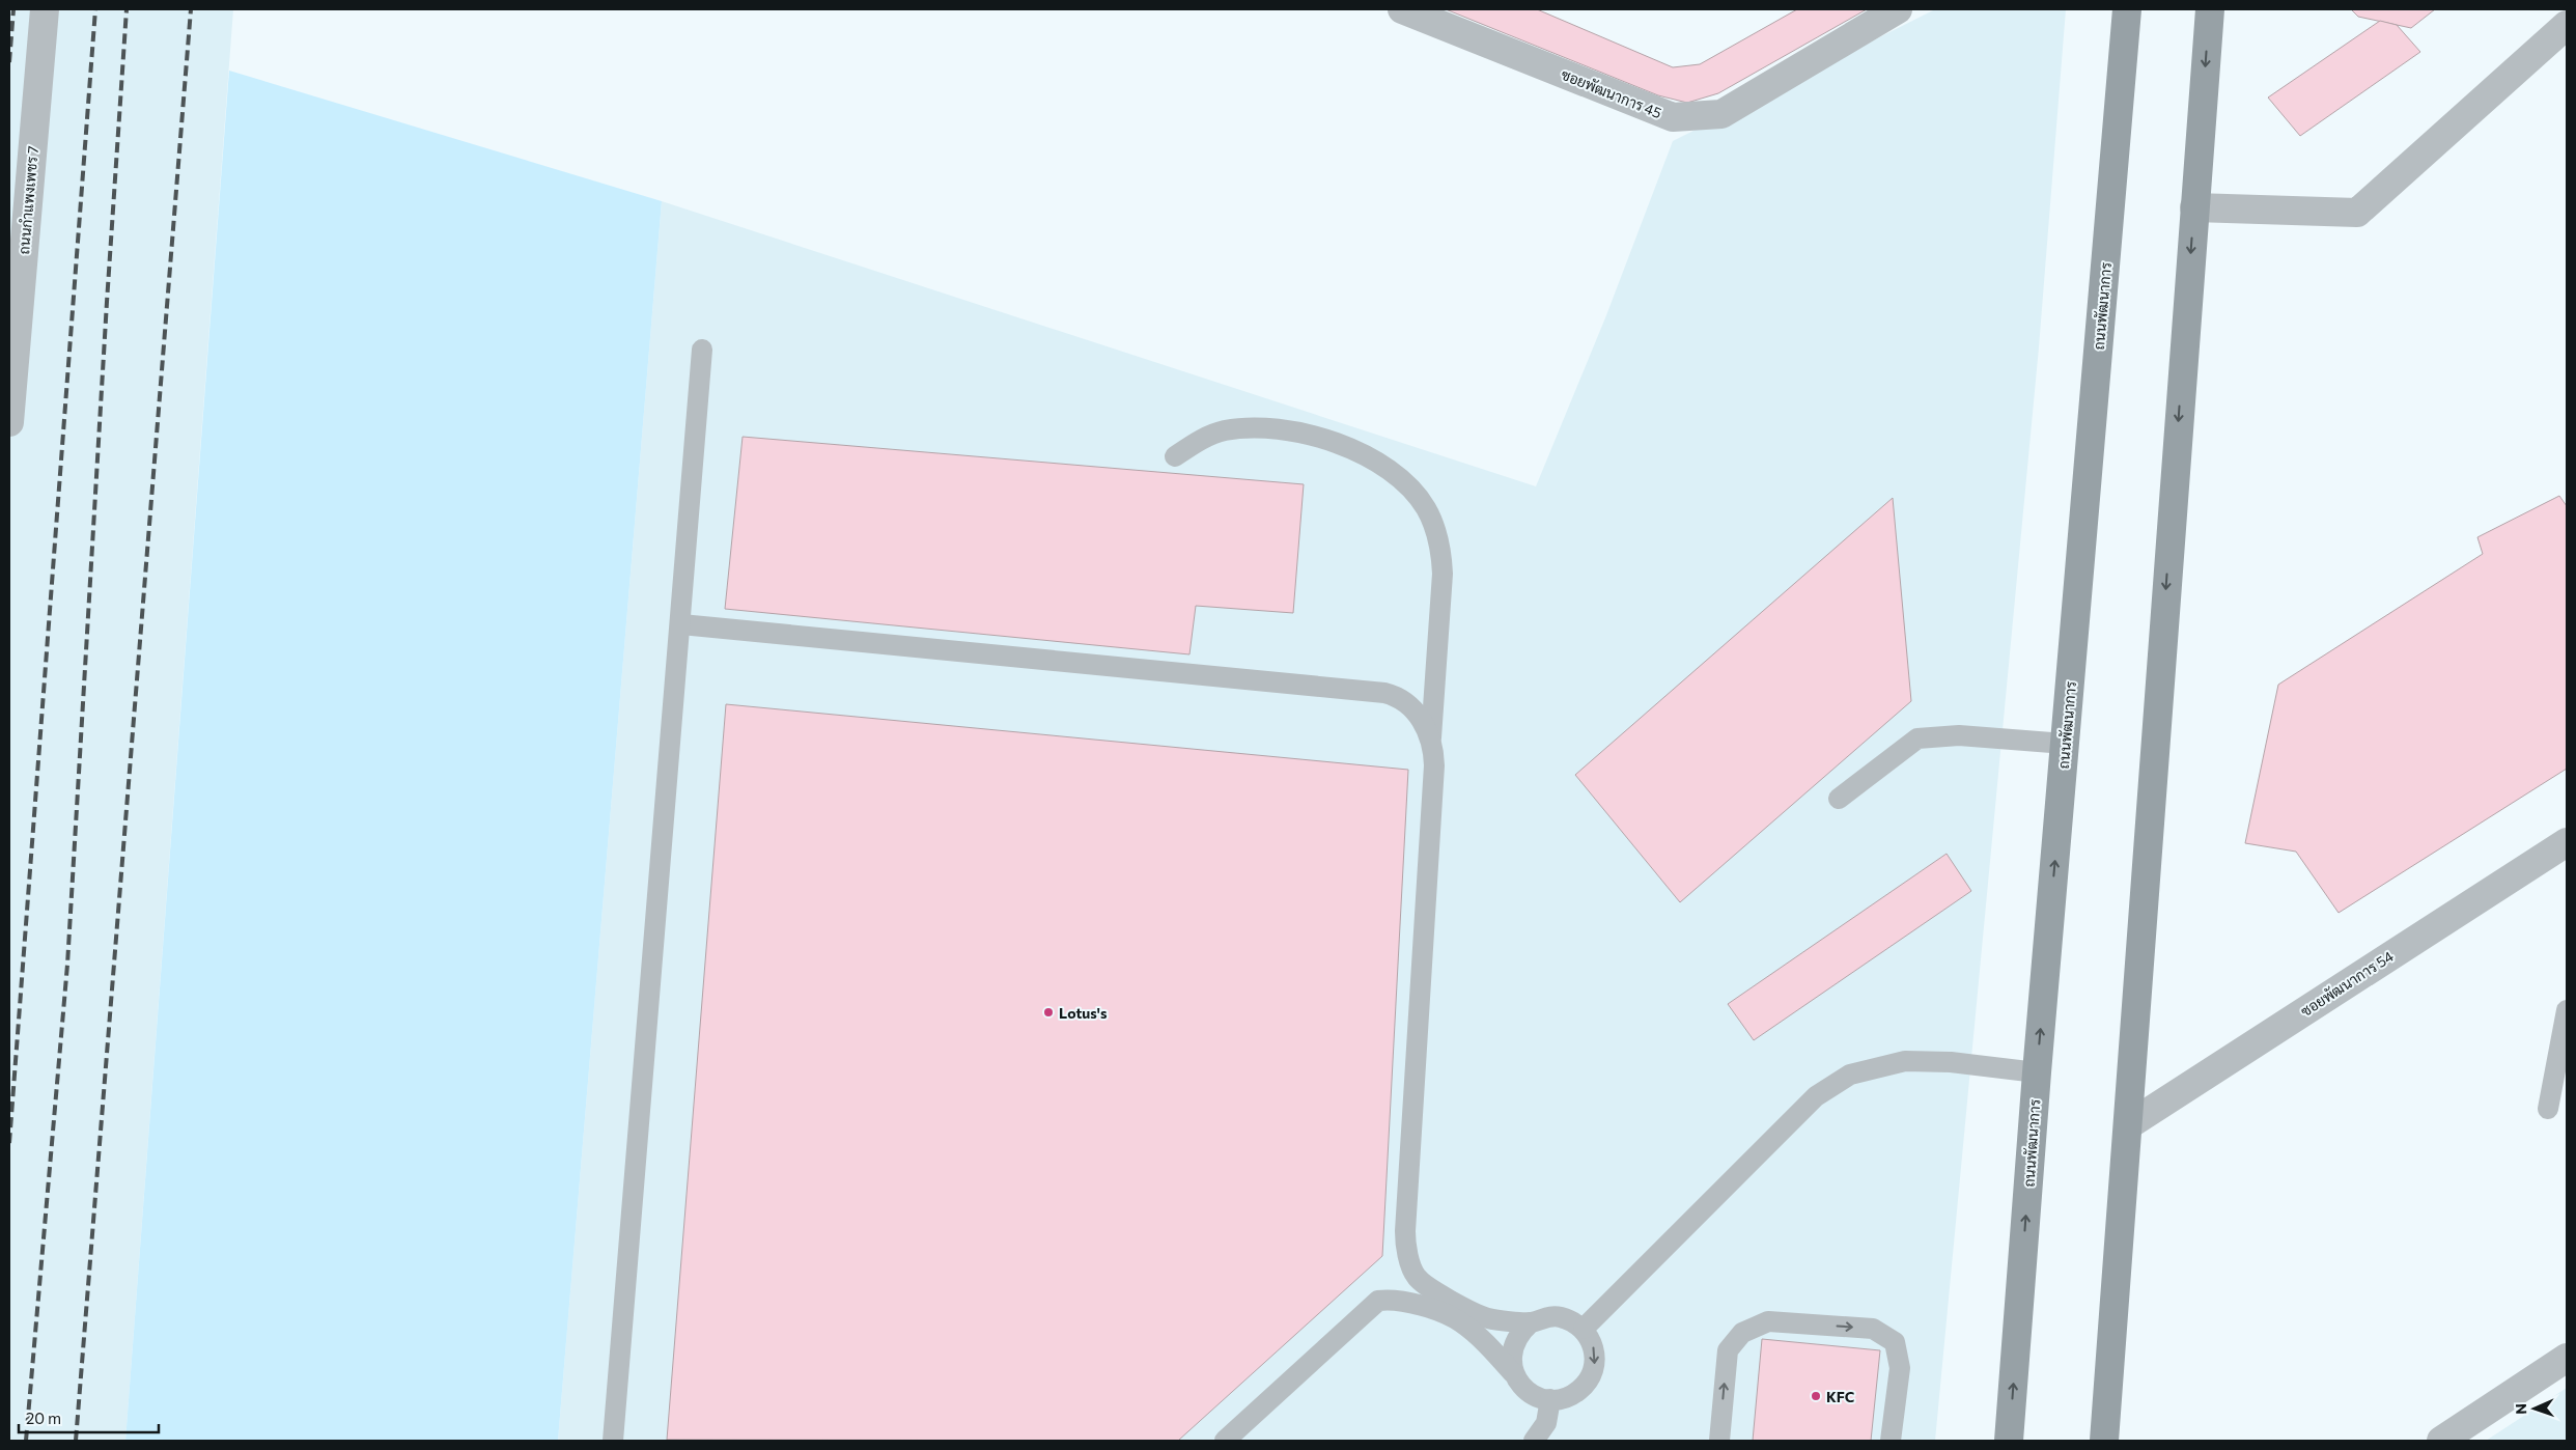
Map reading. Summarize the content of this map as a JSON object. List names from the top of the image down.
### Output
{
  "streets": {
    "main road": ["ถนนพัฒนาการ"],
    "street": ["ซอยพัฒนาการ 45", "ถนนกำแพงเพชร 7", "ซอยพัฒนาการ 54"]
  },
  "places": ["Lotus's", "KFC"],
  "scale_bar": "20 m",
  "north": "left"
}
